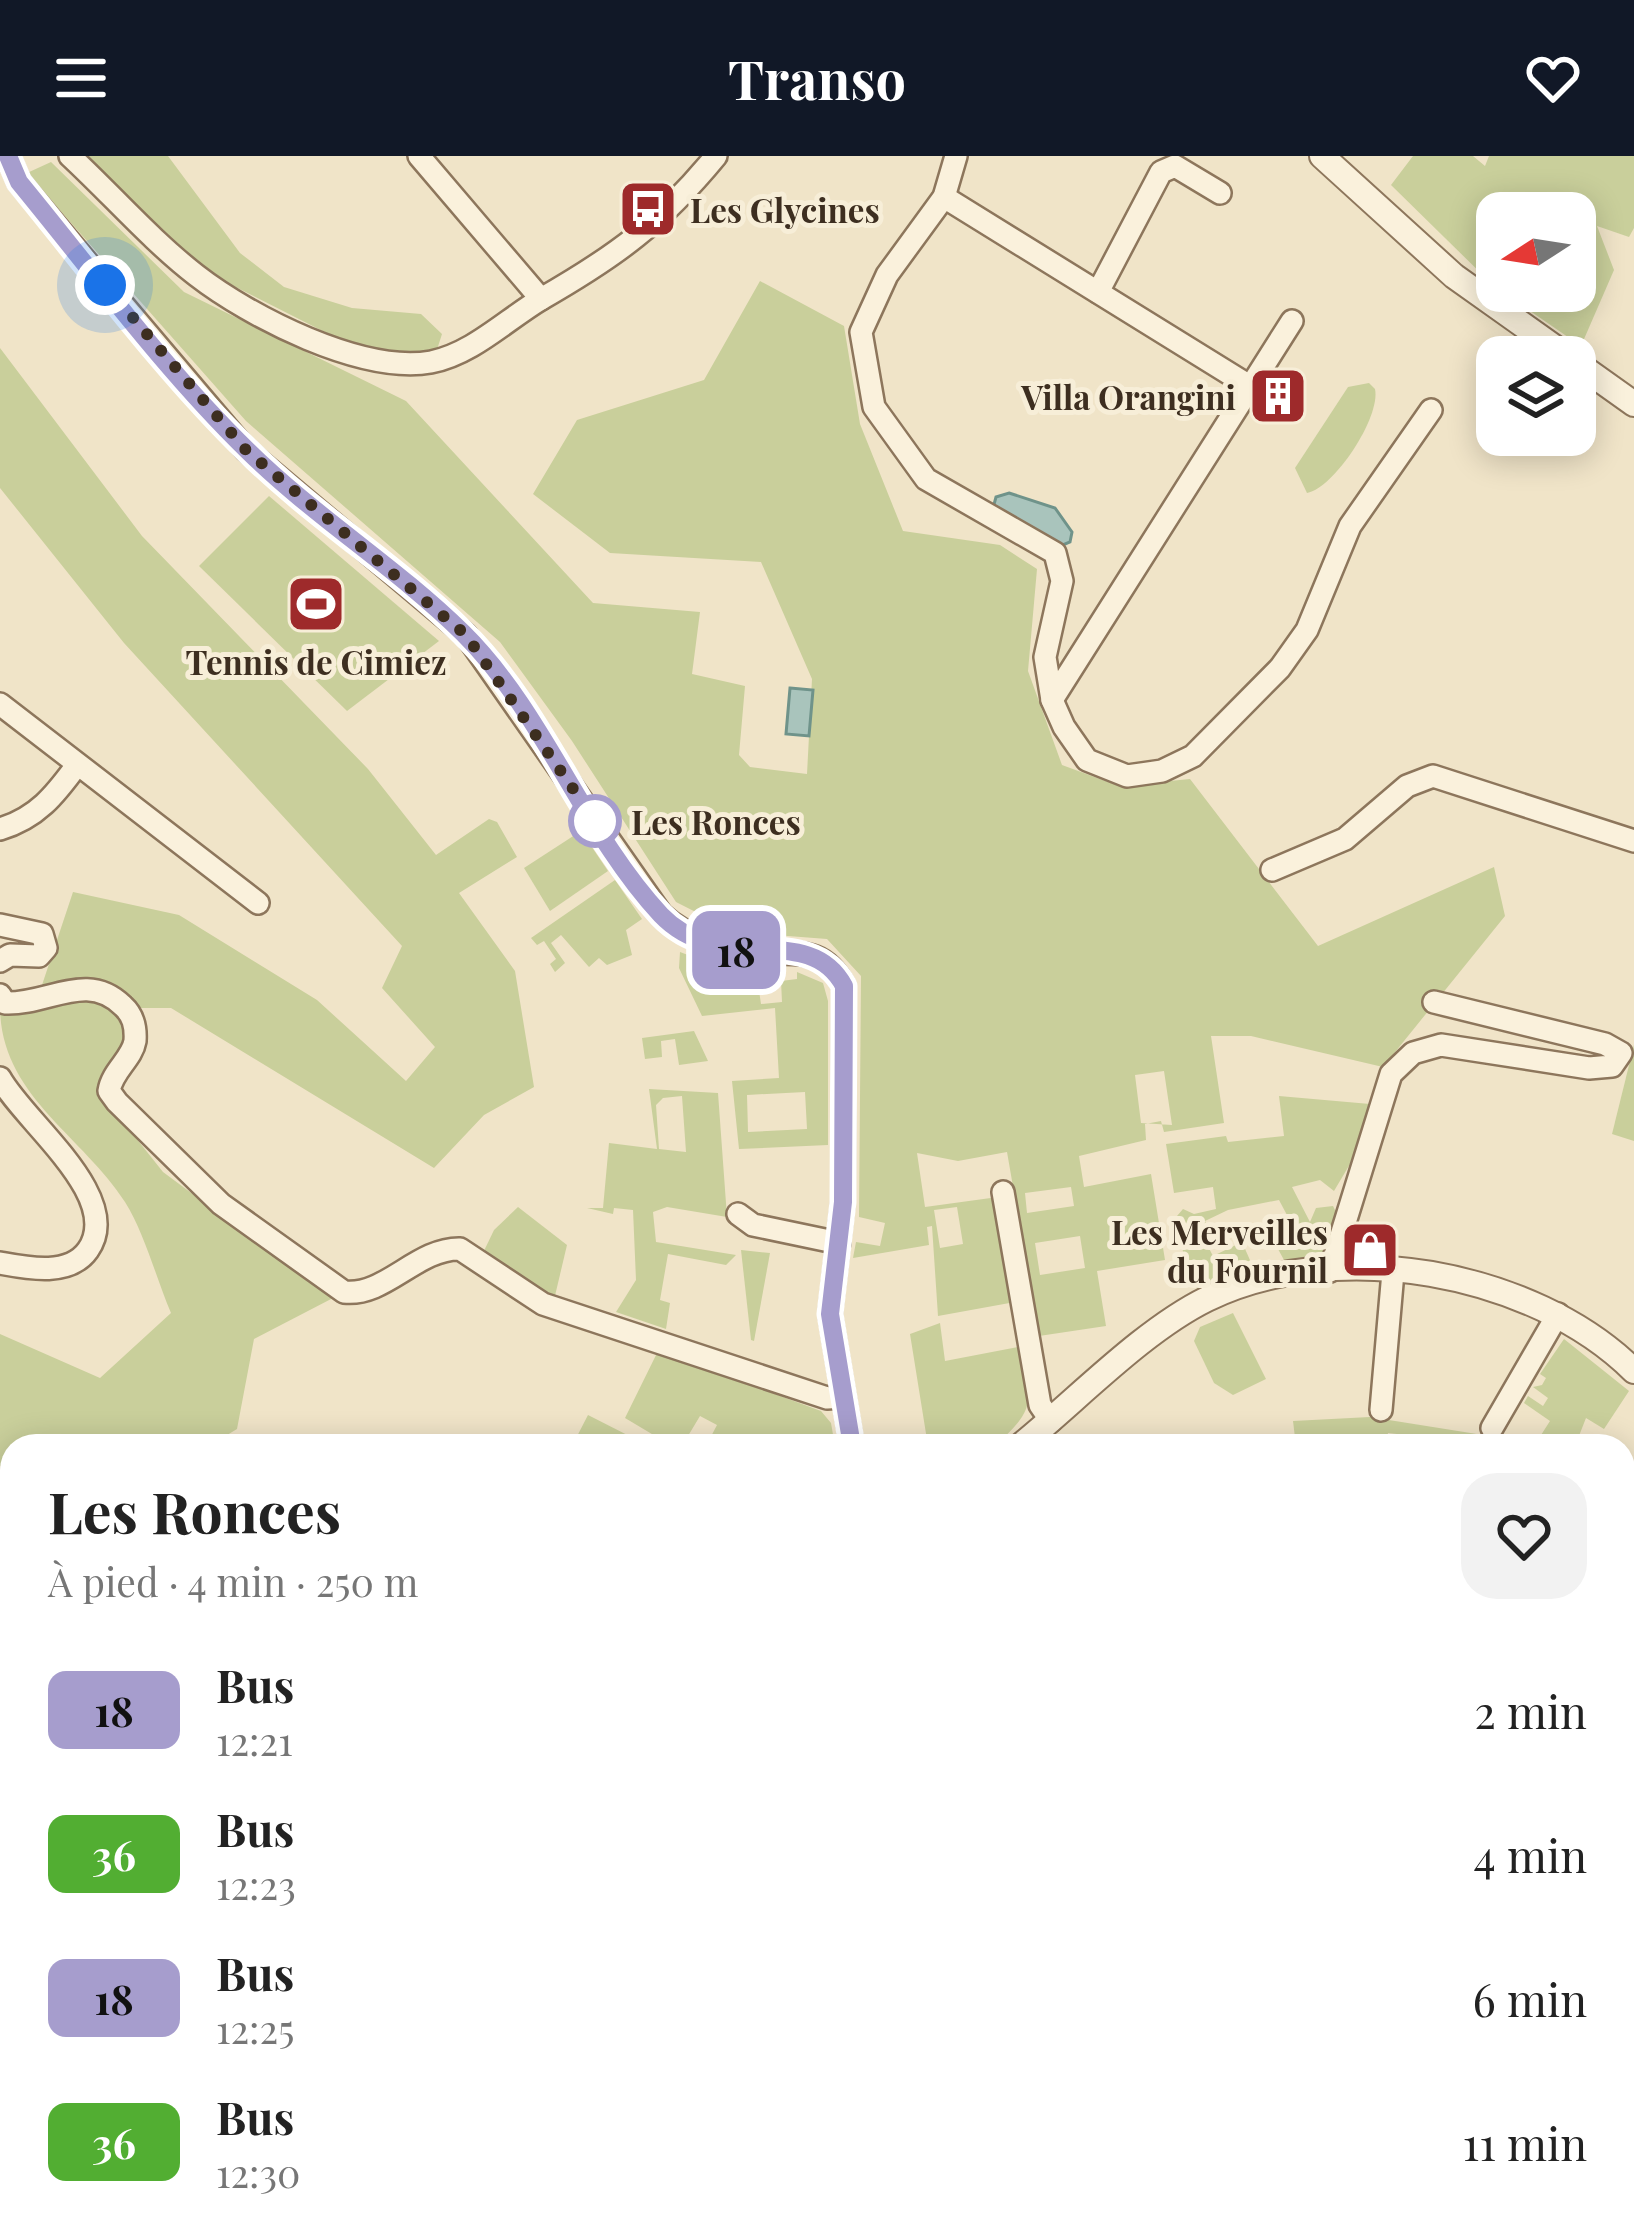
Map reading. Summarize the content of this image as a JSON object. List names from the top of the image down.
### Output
{
  "places": {
    "bus stop": ["Les Glycines"],
    "building": ["Villa Orangini"],
    "sports": ["Tennis de Cimiez"],
    "other": ["Les Ronces"],
    "shop": ["Les Merveilles du Fournil"]
  },
  "lines": ["bus line 18"],
  "north": "left",
  "page": {
    "header": "Transo",
    "on_map": "18",
    "heading": ["Les Ronces", "À pied · 4 min · 250 m"],
    "list": [
      {
        "mark": "18",
        "name": "Bus",
        "note": "12:21",
        "value": "2 min"
      },
      {
        "mark": "36",
        "name": "Bus",
        "note": "12:23",
        "value": "4 min"
      },
      {
        "mark": "18",
        "name": "Bus",
        "note": "12:25",
        "value": "6 min"
      },
      {
        "mark": "36",
        "name": "Bus",
        "note": "12:30",
        "value": "11 min"
      }
    ]
  }
}
